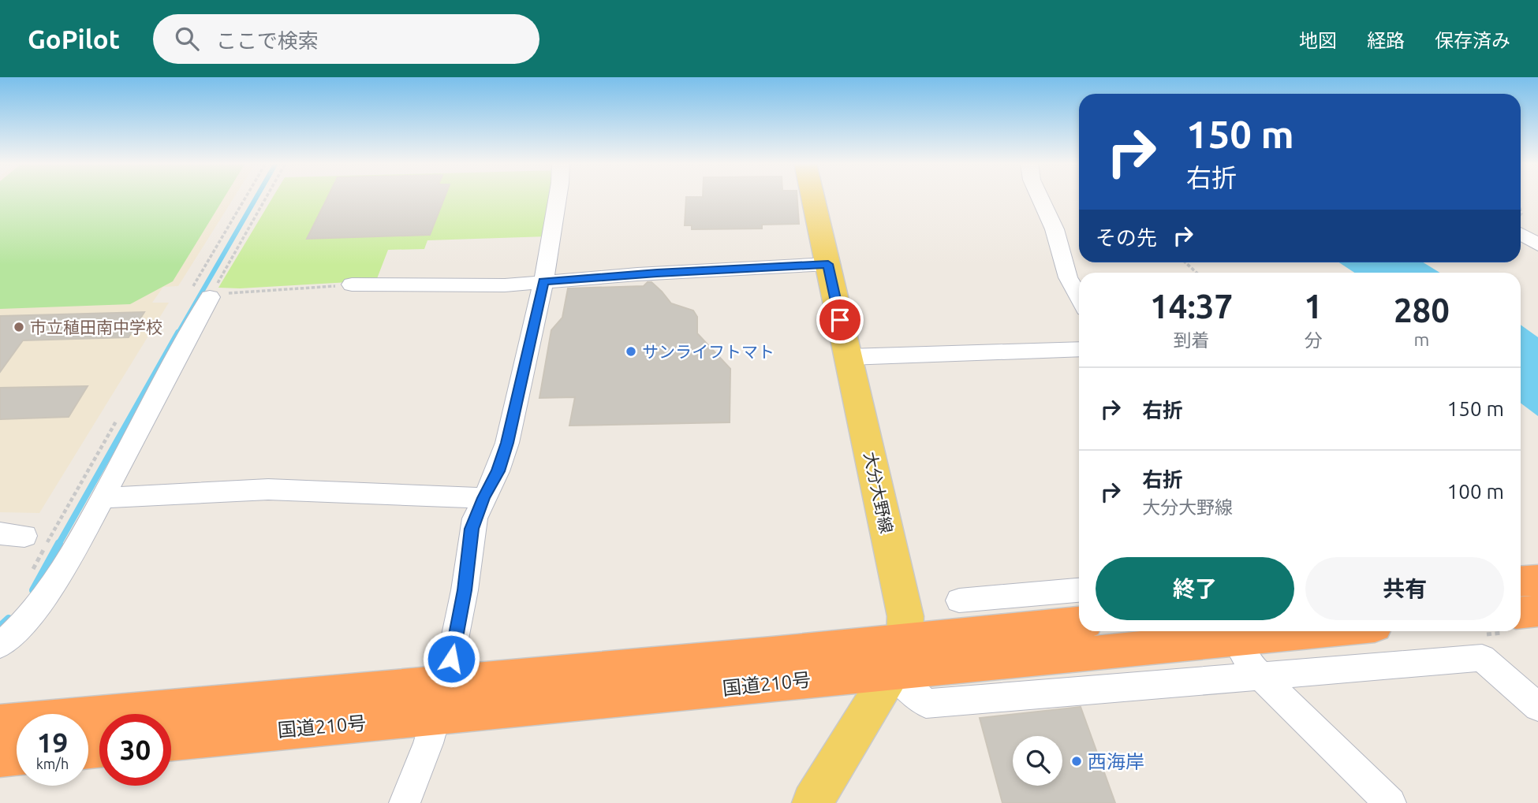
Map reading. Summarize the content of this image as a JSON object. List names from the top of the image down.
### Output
{
  "streets": {
    "highway": ["国道210号"],
    "main road": ["大分大野線"]
  },
  "crossings": [
    ["大分大野線", "国道210号"]
  ],
  "places": ["市立稙田南中学校", "サンライフトマト", "西海岸"],
  "page": {
    "header": "GoPilot",
    "search": "ここで検索",
    "nav": ["地図", "経路", "保存済み"],
    "turn": ["150 m", "右折"],
    "then": "その先",
    "eta": [
      "14:37",
      "到着",
      "1",
      "分",
      "280",
      "m"
    ],
    "list": [
      {
        "name": "右折",
        "value": "150 m"
      },
      {
        "name": "右折",
        "note": "大分大野線",
        "value": "100 m"
      }
    ],
    "buttons": ["終了", "共有"],
    "speed": "19 km/h",
    "limit": "30"
  }
}
